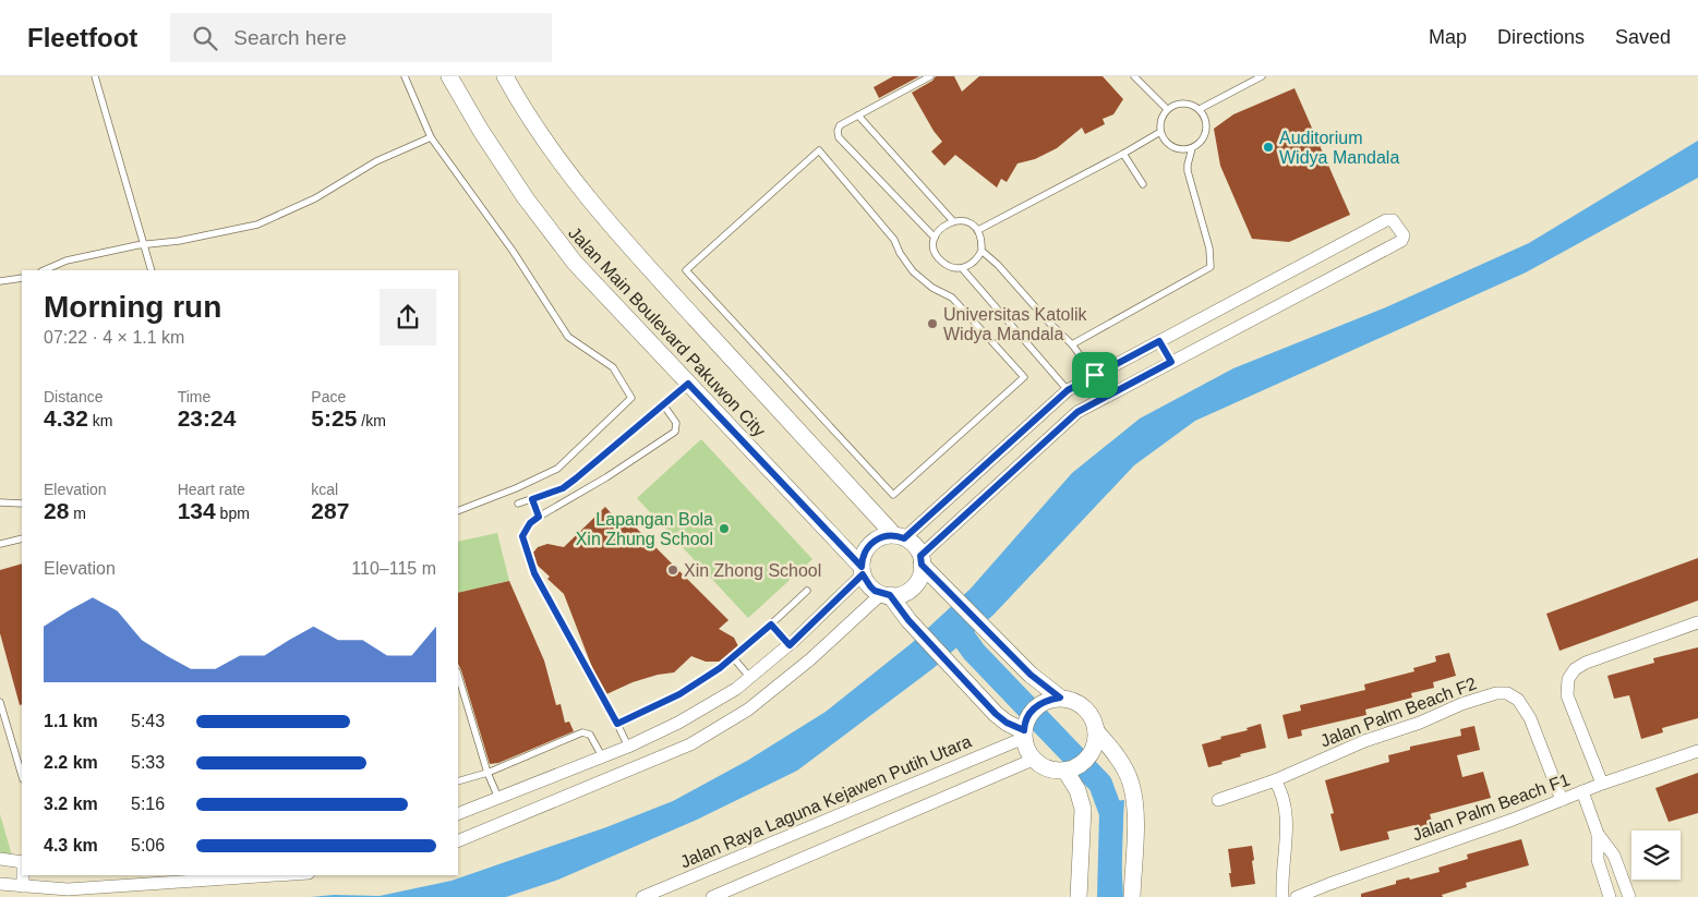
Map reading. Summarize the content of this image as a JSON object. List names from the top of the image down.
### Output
{
  "streets": {
    "street": [
      "Jalan Main Boulevard Pakuwon City",
      "Jalan Palm Beach F2",
      "Jalan Raya Laguna Kejawen Putih Utara",
      "Jalan Palm Beach F1"
    ]
  },
  "crossings": [
    ["Jalan Palm Beach F2", "Jalan Palm Beach F1"]
  ],
  "places": [
    "Auditorium Widya Mandala",
    "Universitas Katolik Widya Mandala",
    "Lapangan Bola Xin Zhung School",
    "Xin Zhong School"
  ],
  "page": {
    "header": "Fleetfoot",
    "search": "Search here",
    "nav": ["Map", "Directions", "Saved"],
    "heading": ["Morning run", "07:22 · 4 × 1.1 km"],
    "stats": [
      ["Distance", "4.32 km"],
      ["Time", "23:24"],
      ["Pace", "5:25 /km"],
      ["Elevation", "28 m"],
      ["Heart rate", "134 bpm"],
      ["kcal", "287"]
    ],
    "chart": ["Elevation", "110–115 m"],
    "list": [
      {
        "name": "1.1 km",
        "note": "5:43"
      },
      {
        "name": "2.2 km",
        "note": "5:33"
      },
      {
        "name": "3.2 km",
        "note": "5:16"
      },
      {
        "name": "4.3 km",
        "note": "5:06"
      }
    ]
  }
}
